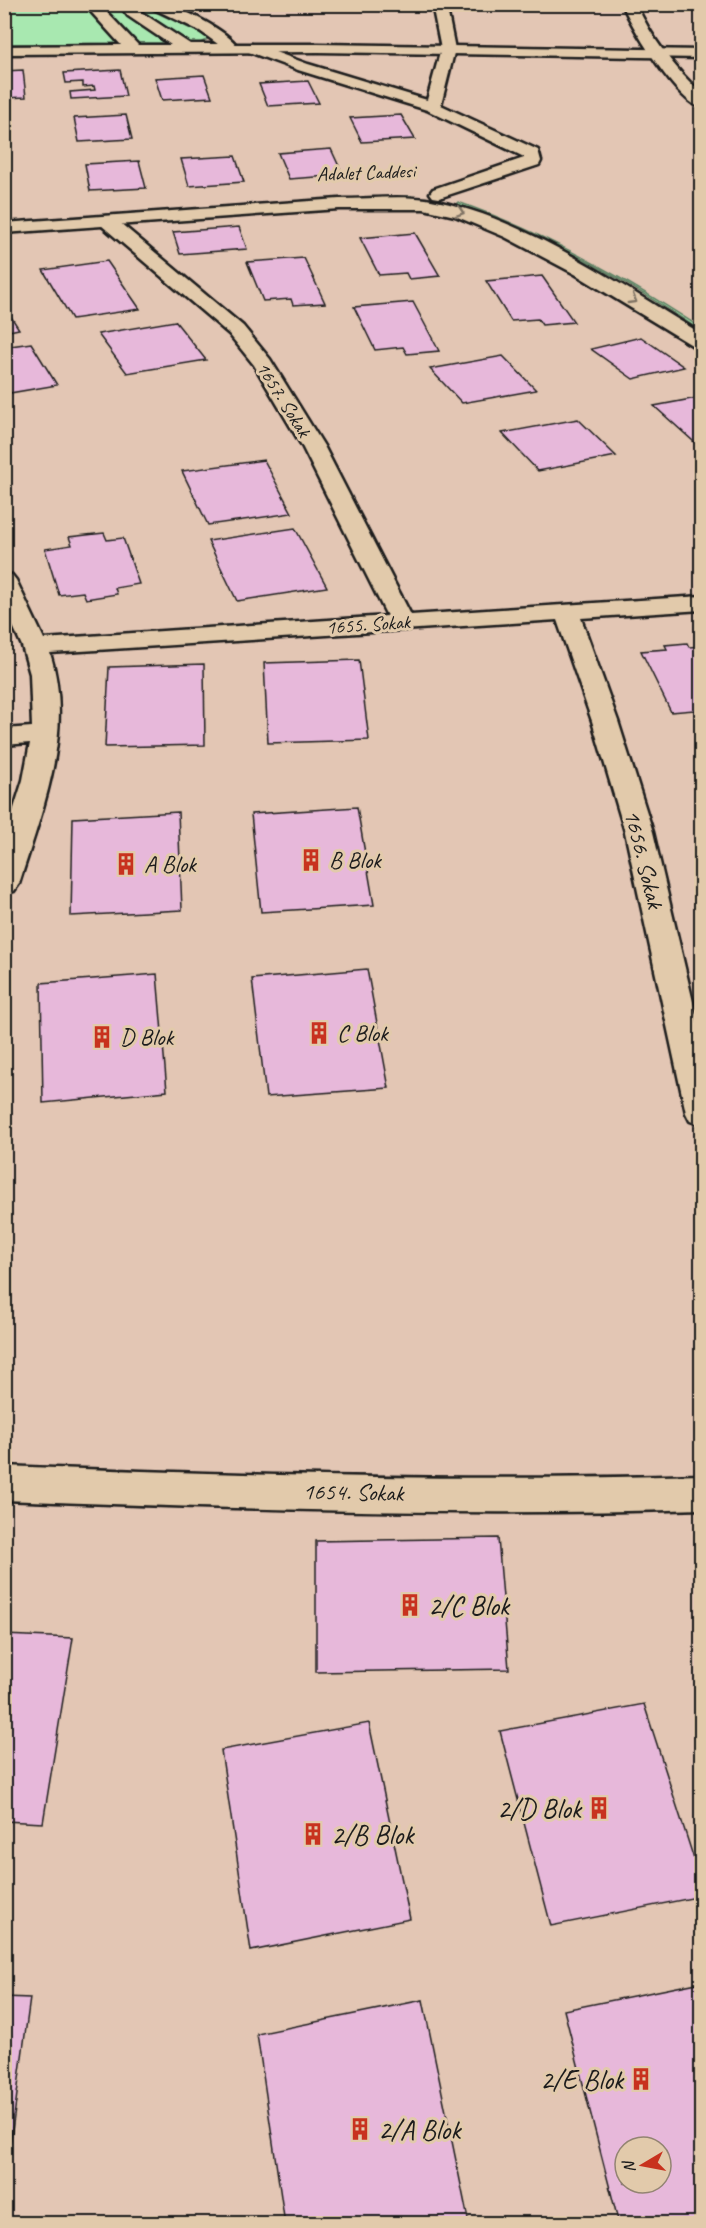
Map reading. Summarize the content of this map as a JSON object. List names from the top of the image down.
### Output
{
  "streets": {
    "street": [
      "Adalet Caddesi",
      "1657. Sokak",
      "1655. Sokak",
      "1656. Sokak",
      "1654. Sokak"
    ]
  },
  "crossings": [
    ["1657. Sokak", "1655. Sokak"],
    ["1655. Sokak", "1656. Sokak"]
  ],
  "places": {
    "building": [
      "B Blok",
      "A Blok",
      "C Blok",
      "D Blok",
      "2/C Blok",
      "2/D Blok",
      "2/B Blok",
      "2/E Blok",
      "2/A Blok"
    ]
  },
  "north": "left"
}
